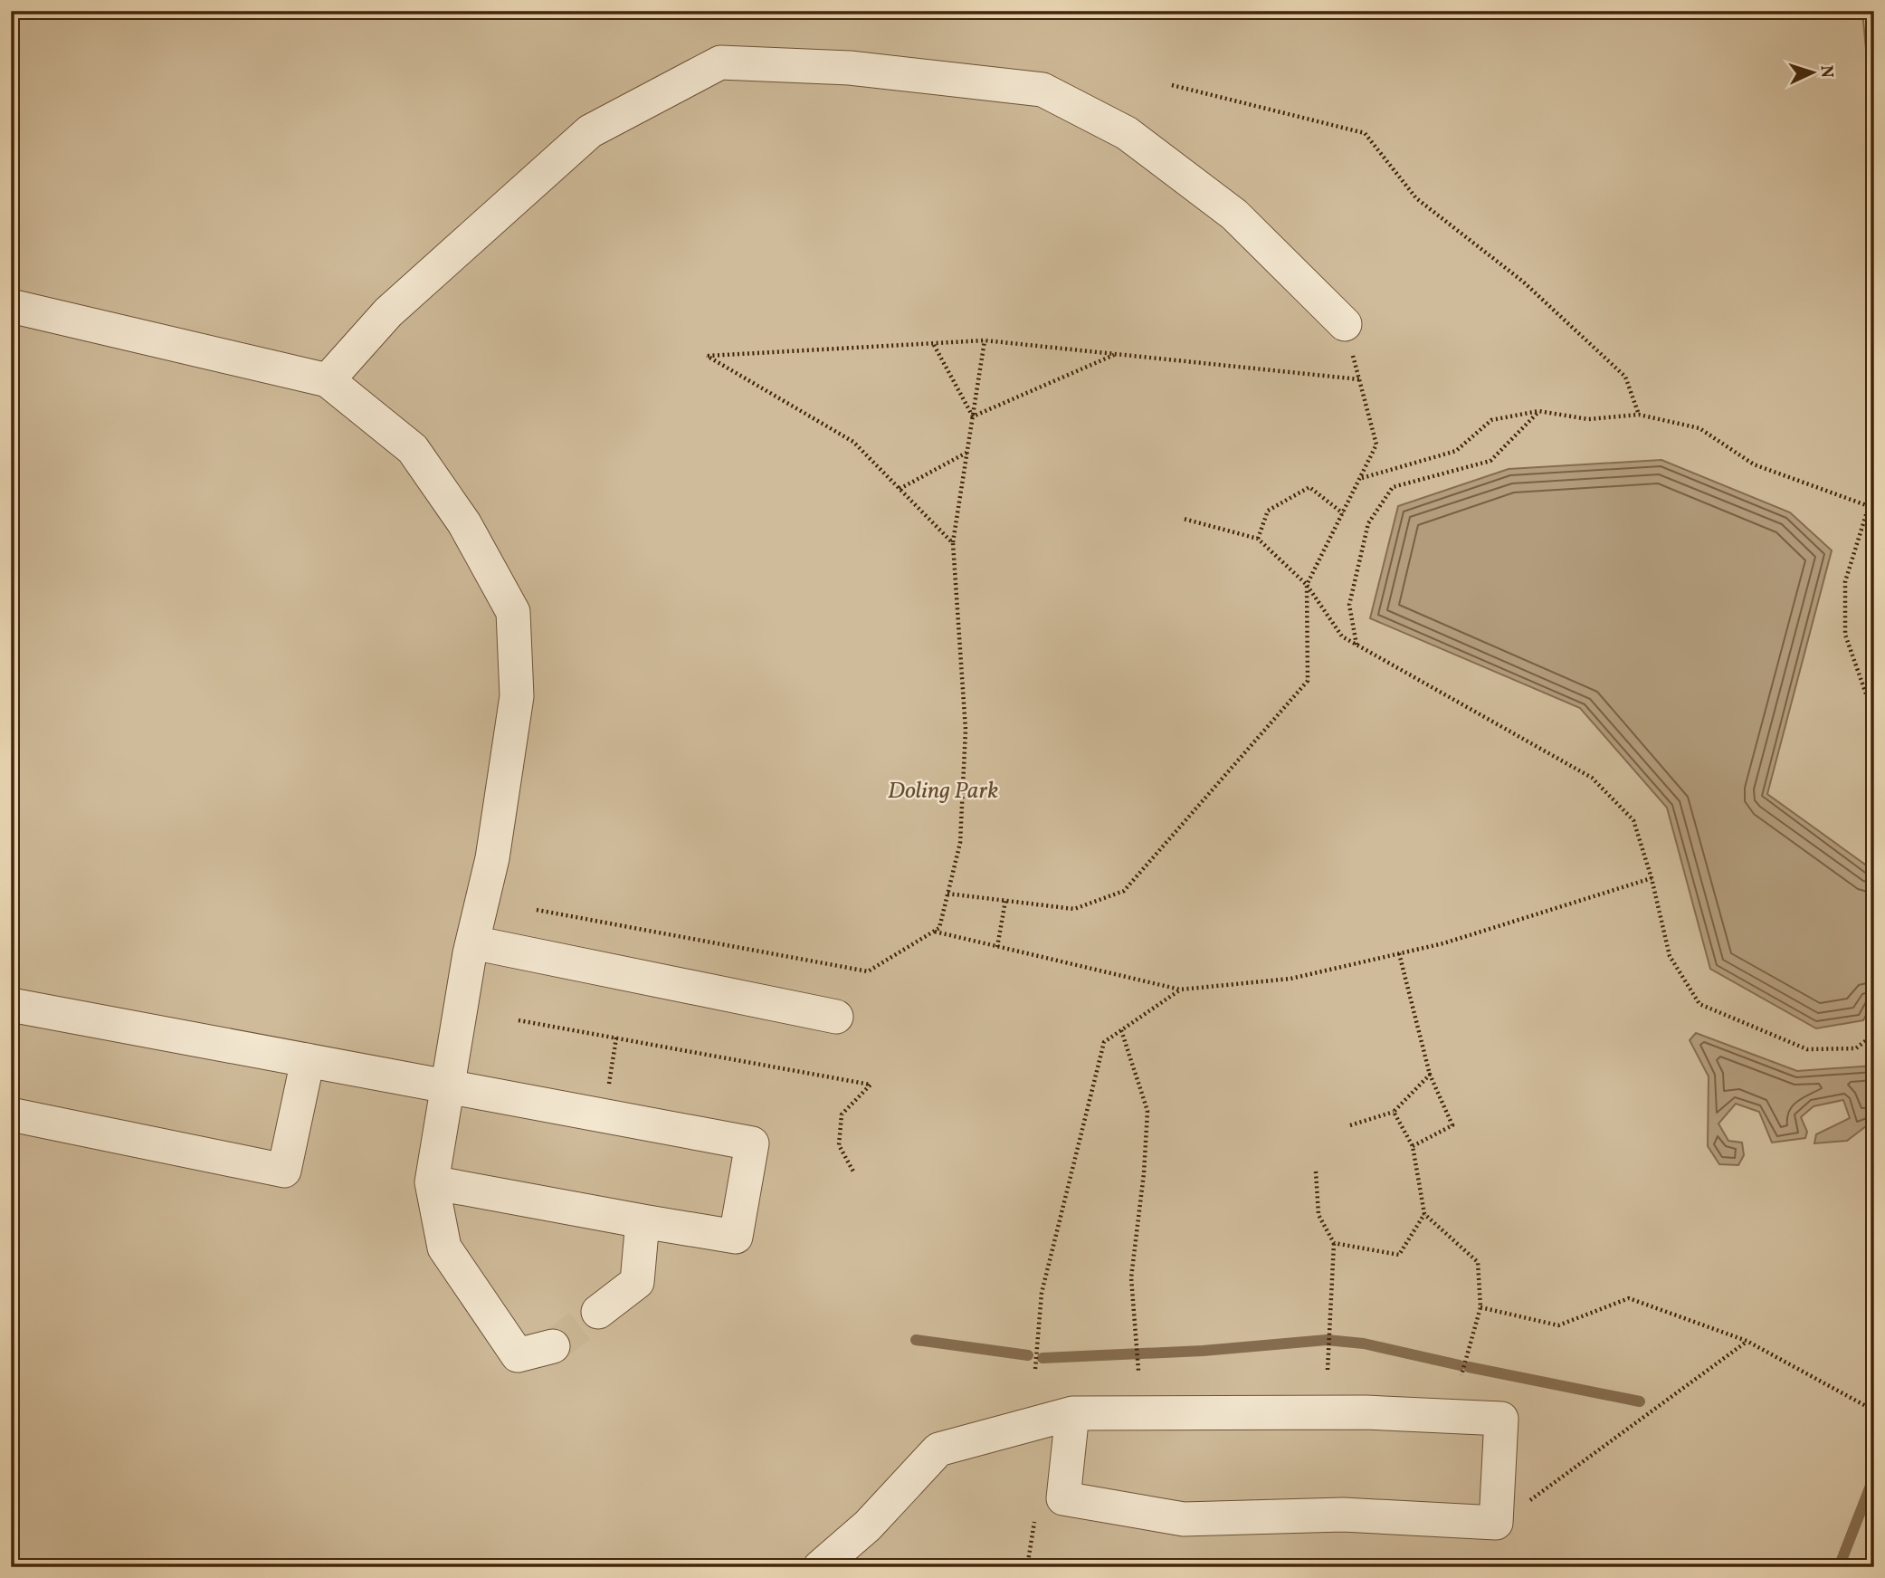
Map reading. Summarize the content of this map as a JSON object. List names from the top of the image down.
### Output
{
  "parks": ["Doling Park"],
  "north": "right"
}
